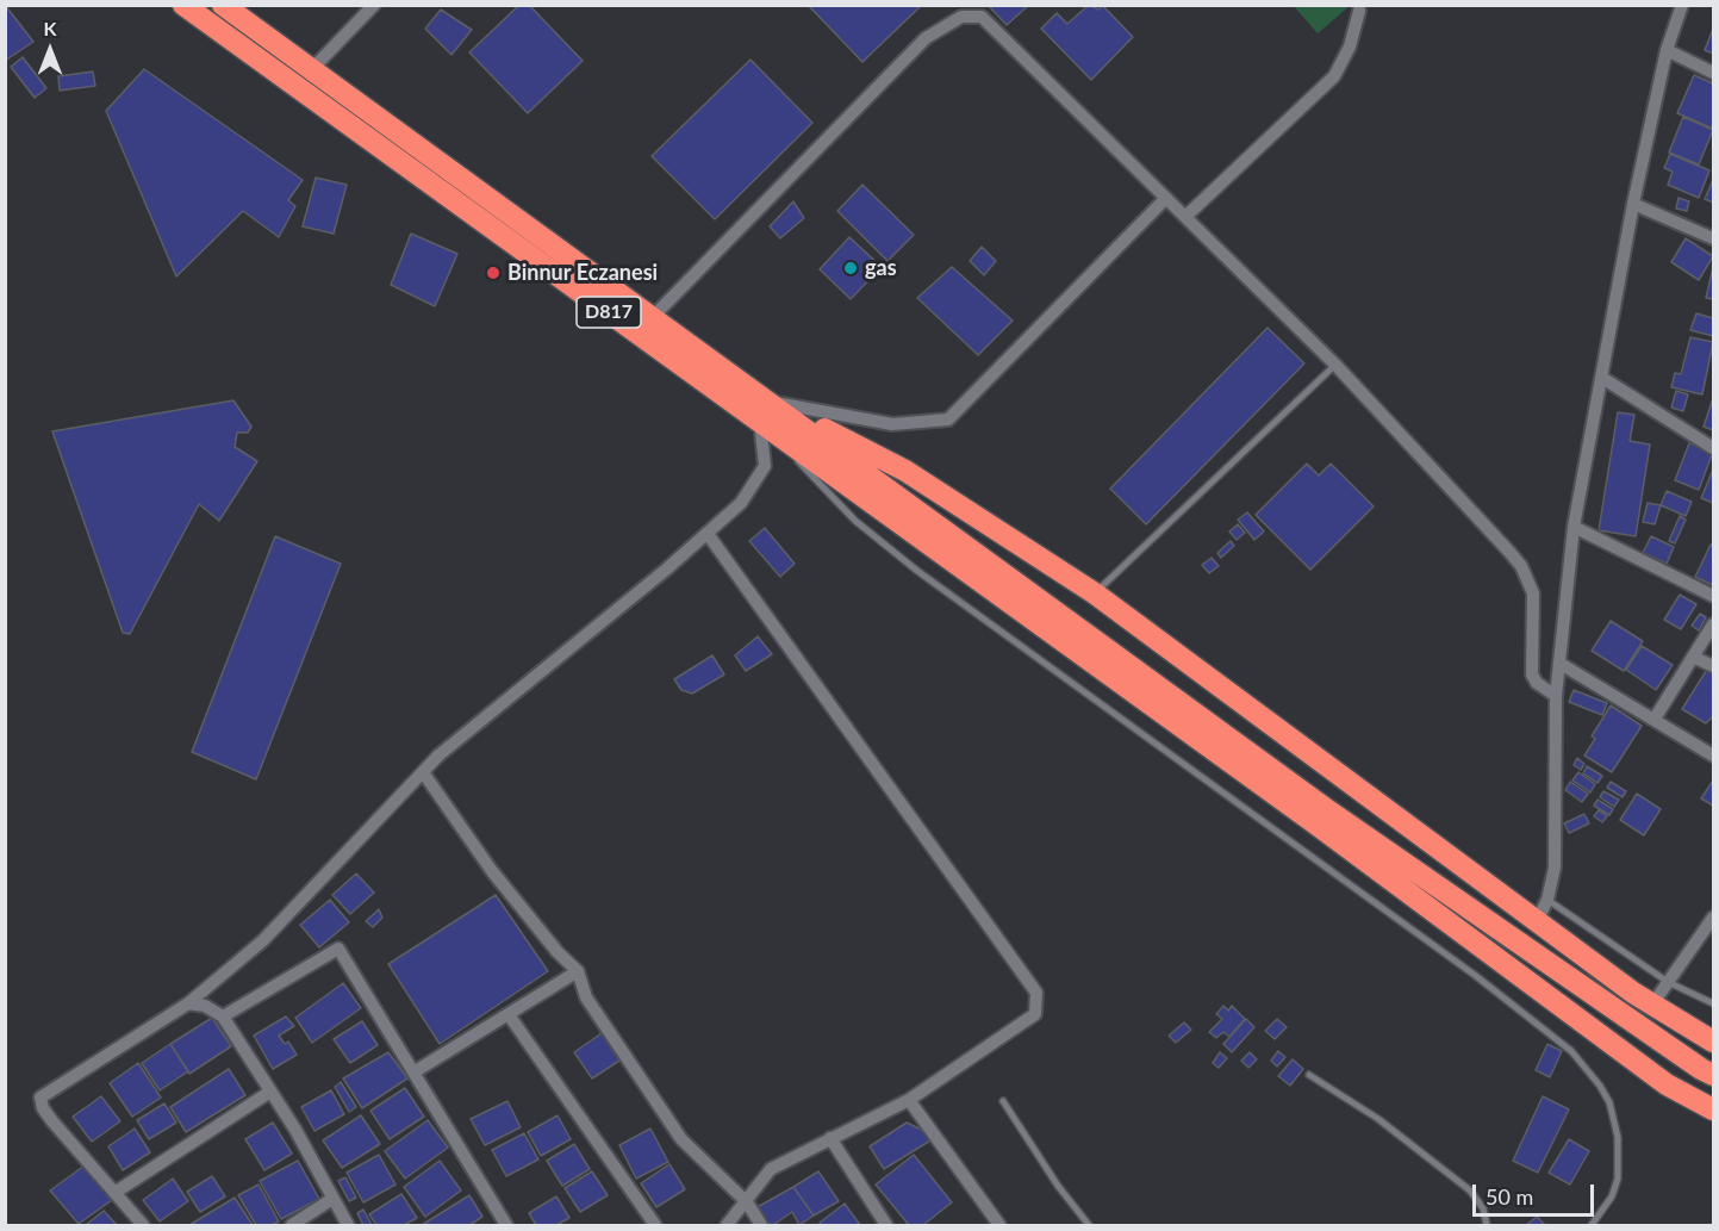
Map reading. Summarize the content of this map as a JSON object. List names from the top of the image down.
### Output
{
  "streets": {
    "highway": ["D817"]
  },
  "places": ["gas", "Binnur Eczanesi"],
  "scale_bar": "50 m",
  "north": "top"
}
